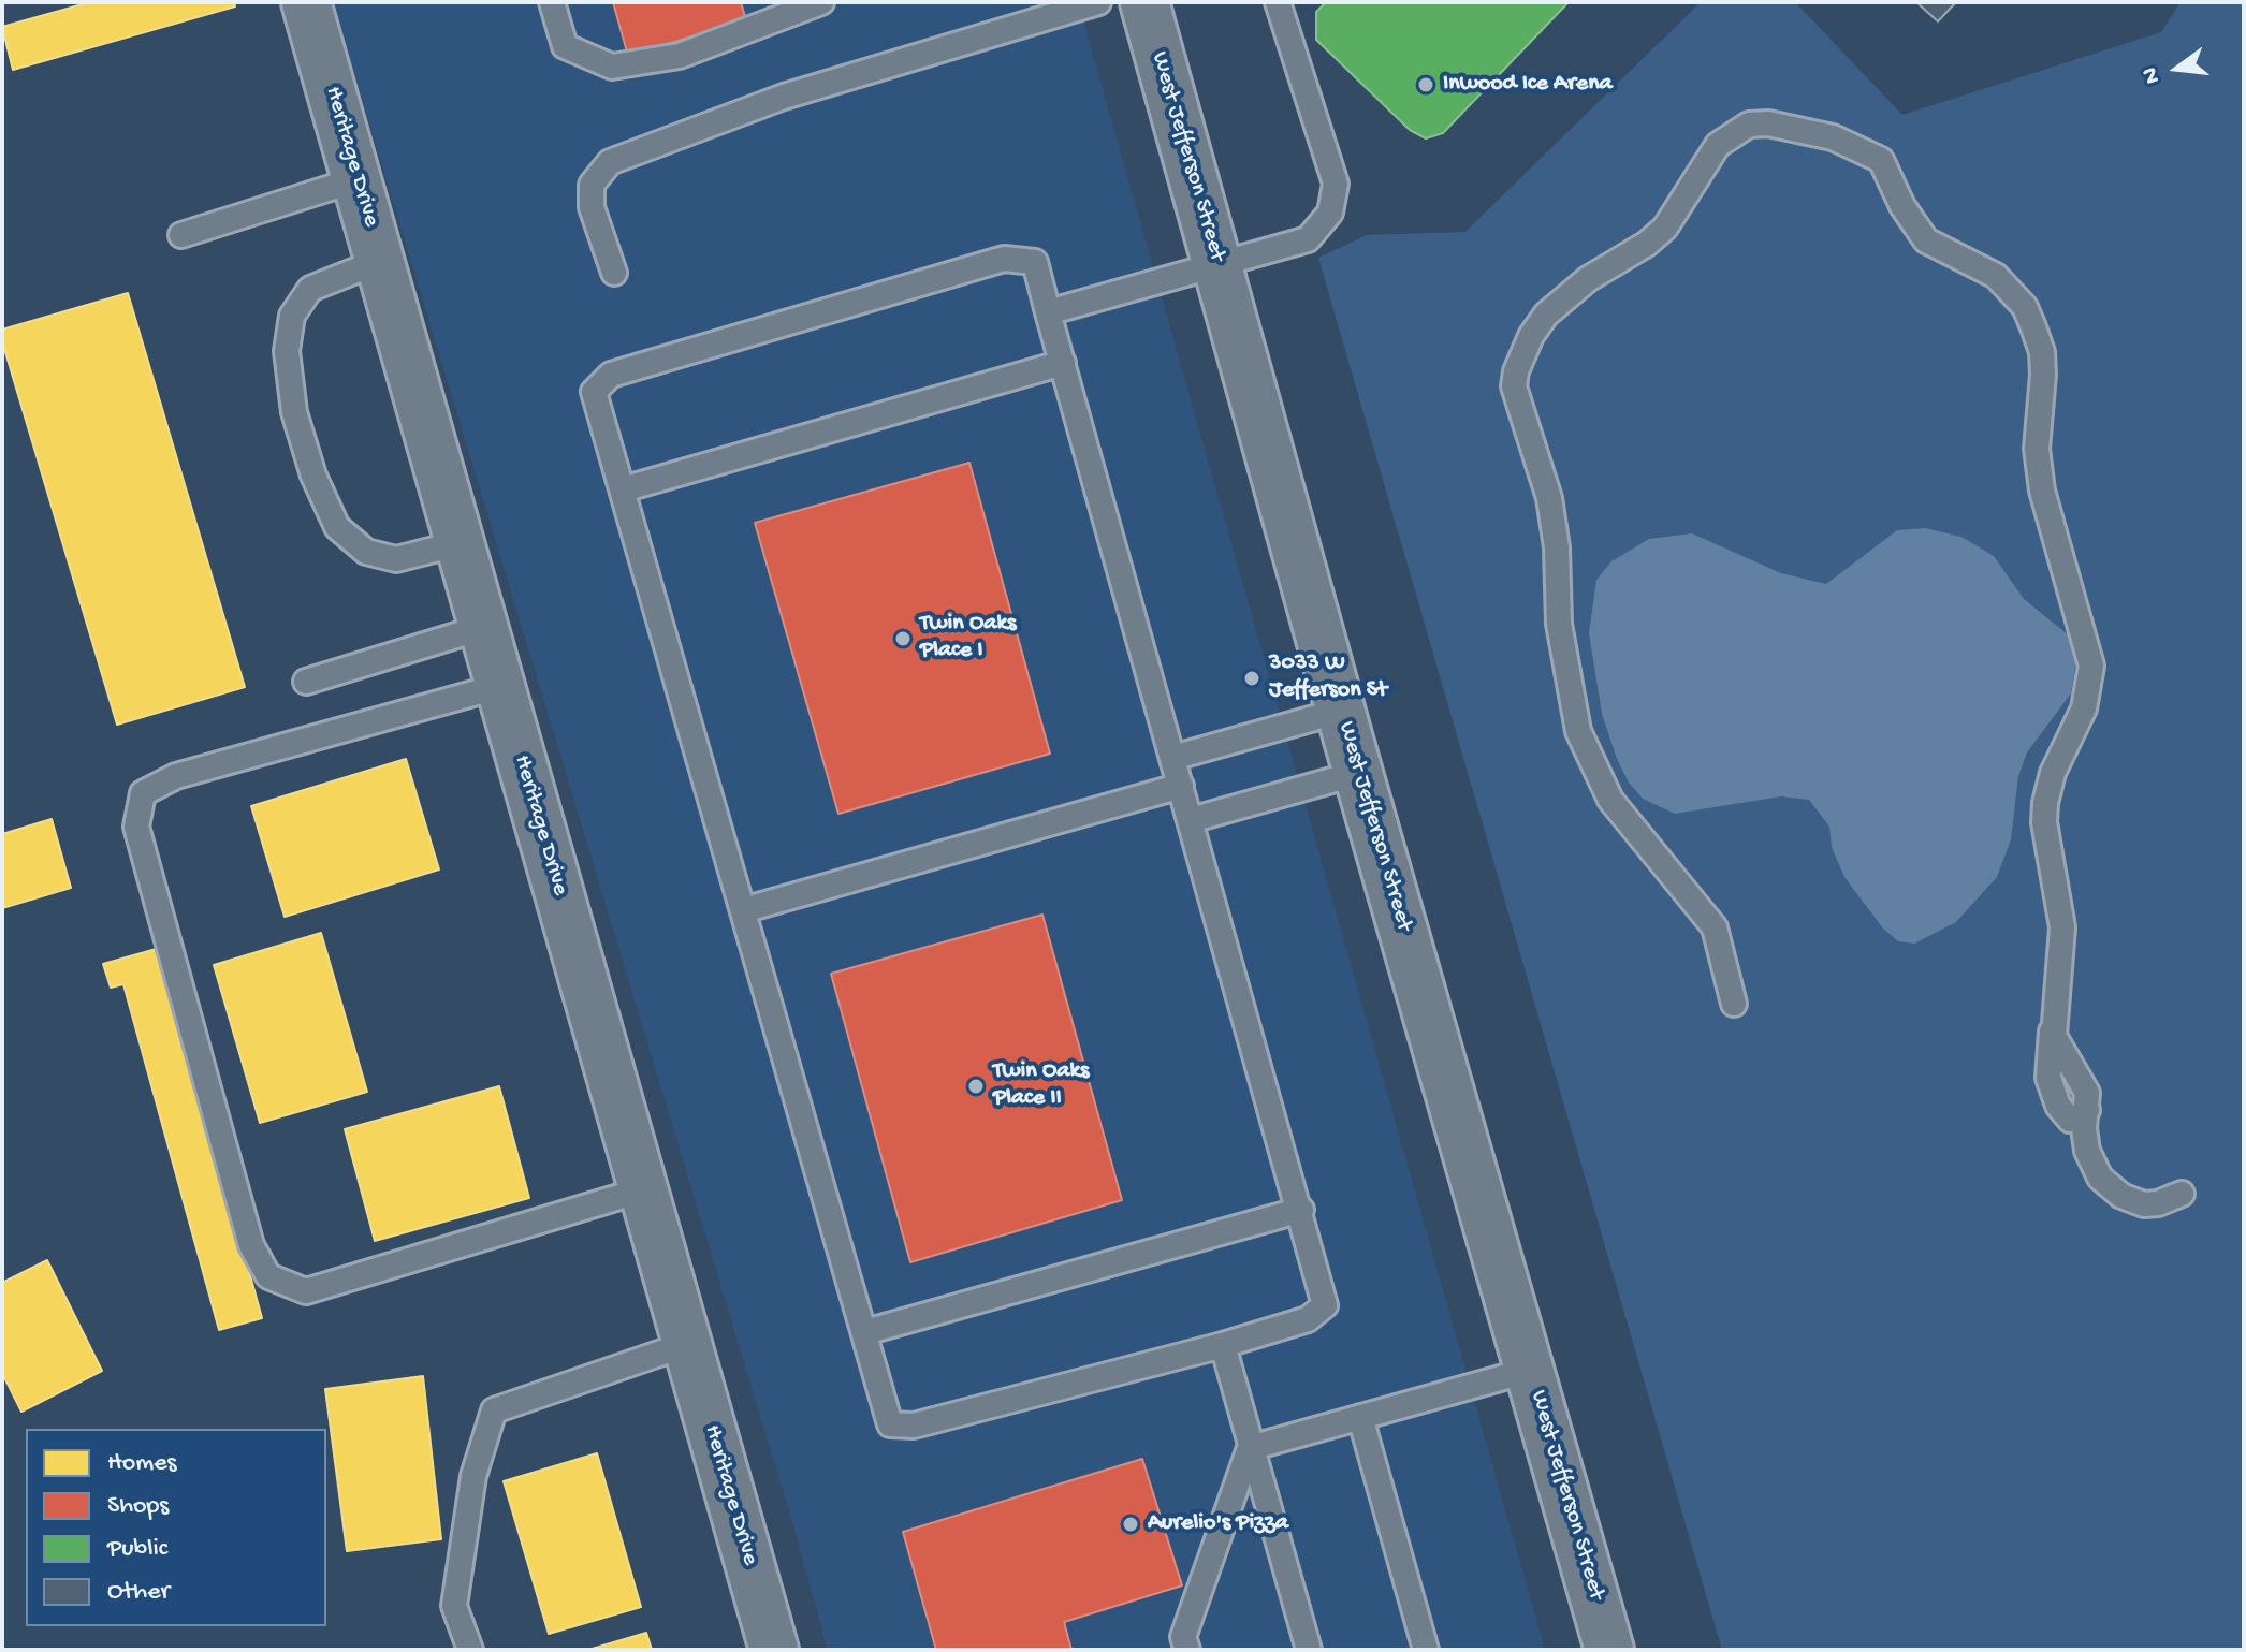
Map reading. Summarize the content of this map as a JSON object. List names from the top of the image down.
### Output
{
  "streets": {
    "street": ["Heritage Drive", "West Jefferson Street"]
  },
  "places": [
    "Inwood Ice Arena",
    "Twin Oaks Place I",
    "3033 W Jefferson St",
    "Twin Oaks Place II",
    "Aurelio's Pizza"
  ],
  "legend": [
    "Homes",
    "Shops",
    "Public",
    "Other"
  ],
  "north": "left"
}
